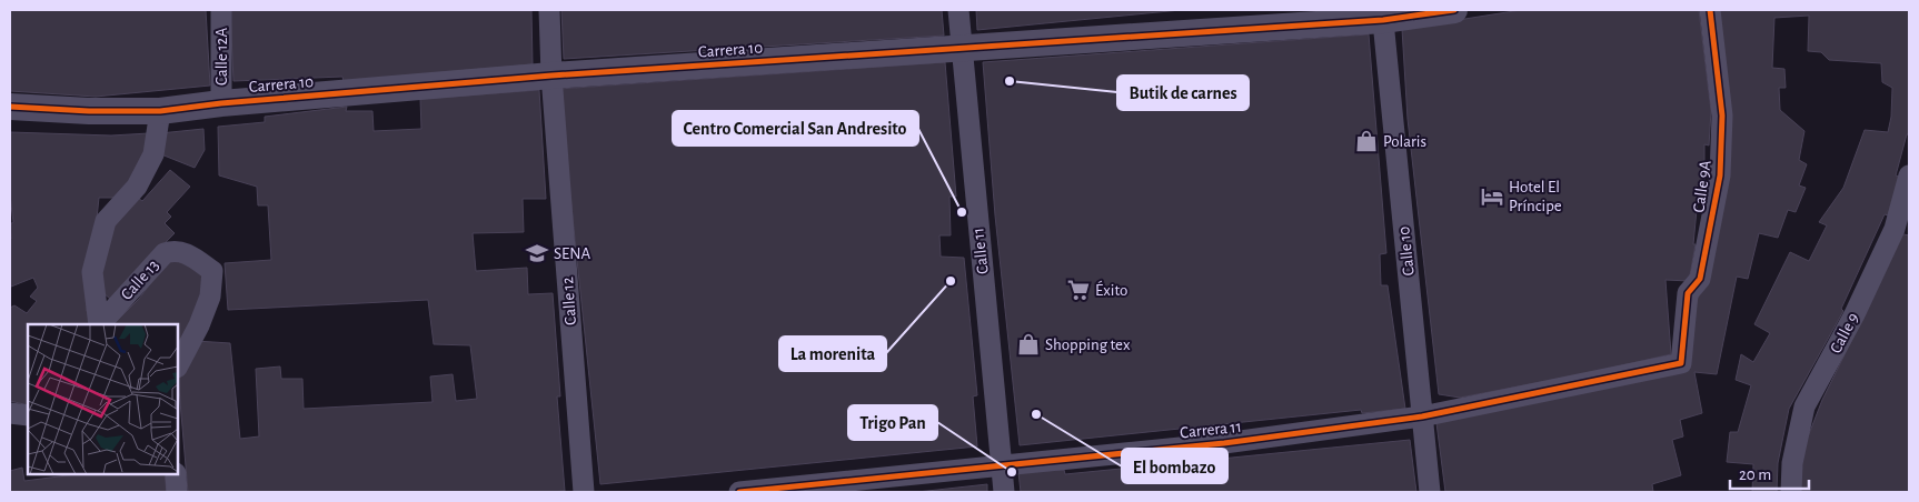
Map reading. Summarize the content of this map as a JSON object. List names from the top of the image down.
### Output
{
  "streets": {
    "street": [
      "Carrera 10",
      "Calle 12A",
      "Calle 9A",
      "Calle 11",
      "Calle 10",
      "Calle 13",
      "Calle 12",
      "Calle 9",
      "Carrera 11"
    ]
  },
  "crossings": [
    ["Carrera 10", "Calle 12A"],
    ["Carrera 10", "Calle 11"],
    ["Carrera 10", "Calle 10"],
    ["Carrera 10", "Calle 12"],
    ["Calle 9A", "Carrera 11"],
    ["Calle 11", "Carrera 11"],
    ["Calle 10", "Carrera 11"]
  ],
  "places": {
    "other": [
      "Butik de carnes",
      "Centro Comercial San Andresito",
      "La morenita",
      "El bombazo",
      "Trigo Pan"
    ],
    "shop": ["Polaris", "Shopping tex"],
    "hotel": ["Hotel El Príncipe"],
    "school or university": ["SENA"],
    "supermarket": ["Éxito"]
  },
  "scale_bar": "20 m"
}
